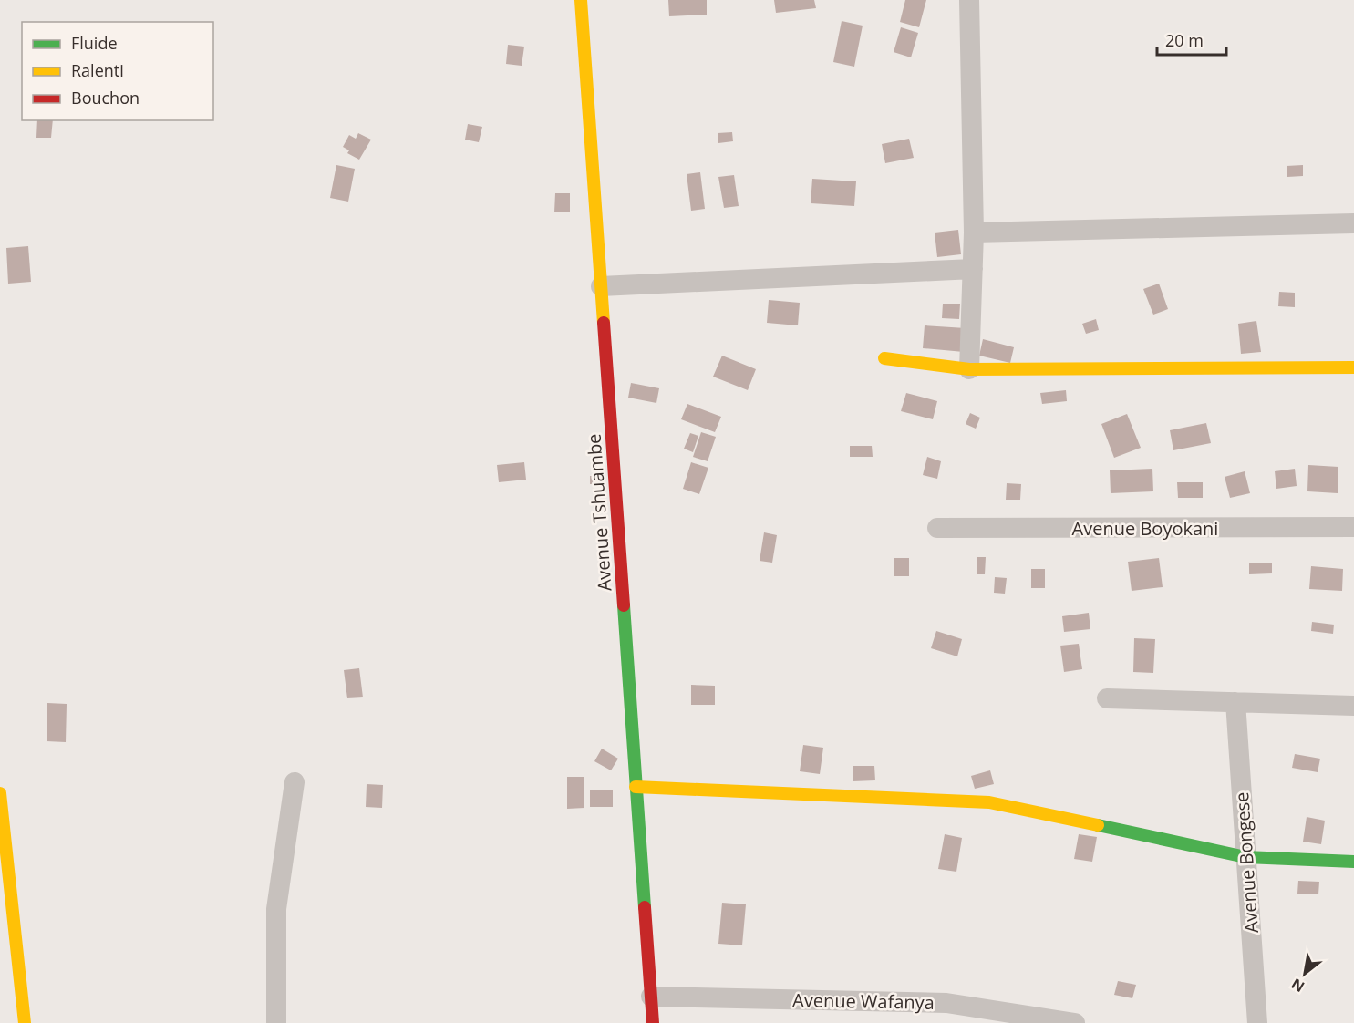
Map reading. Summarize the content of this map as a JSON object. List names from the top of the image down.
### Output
{
  "streets": {
    "street": [
      "Avenue Tshuambe",
      "Avenue Boyokani",
      "Avenue Bongese",
      "Avenue Wafanya"
    ]
  },
  "crossings": [
    ["Avenue Tshuambe", "Avenue Wafanya"]
  ],
  "legend": ["Fluide", "Ralenti", "Bouchon"],
  "scale_bar": "20 m",
  "north": "bottom left"
}
